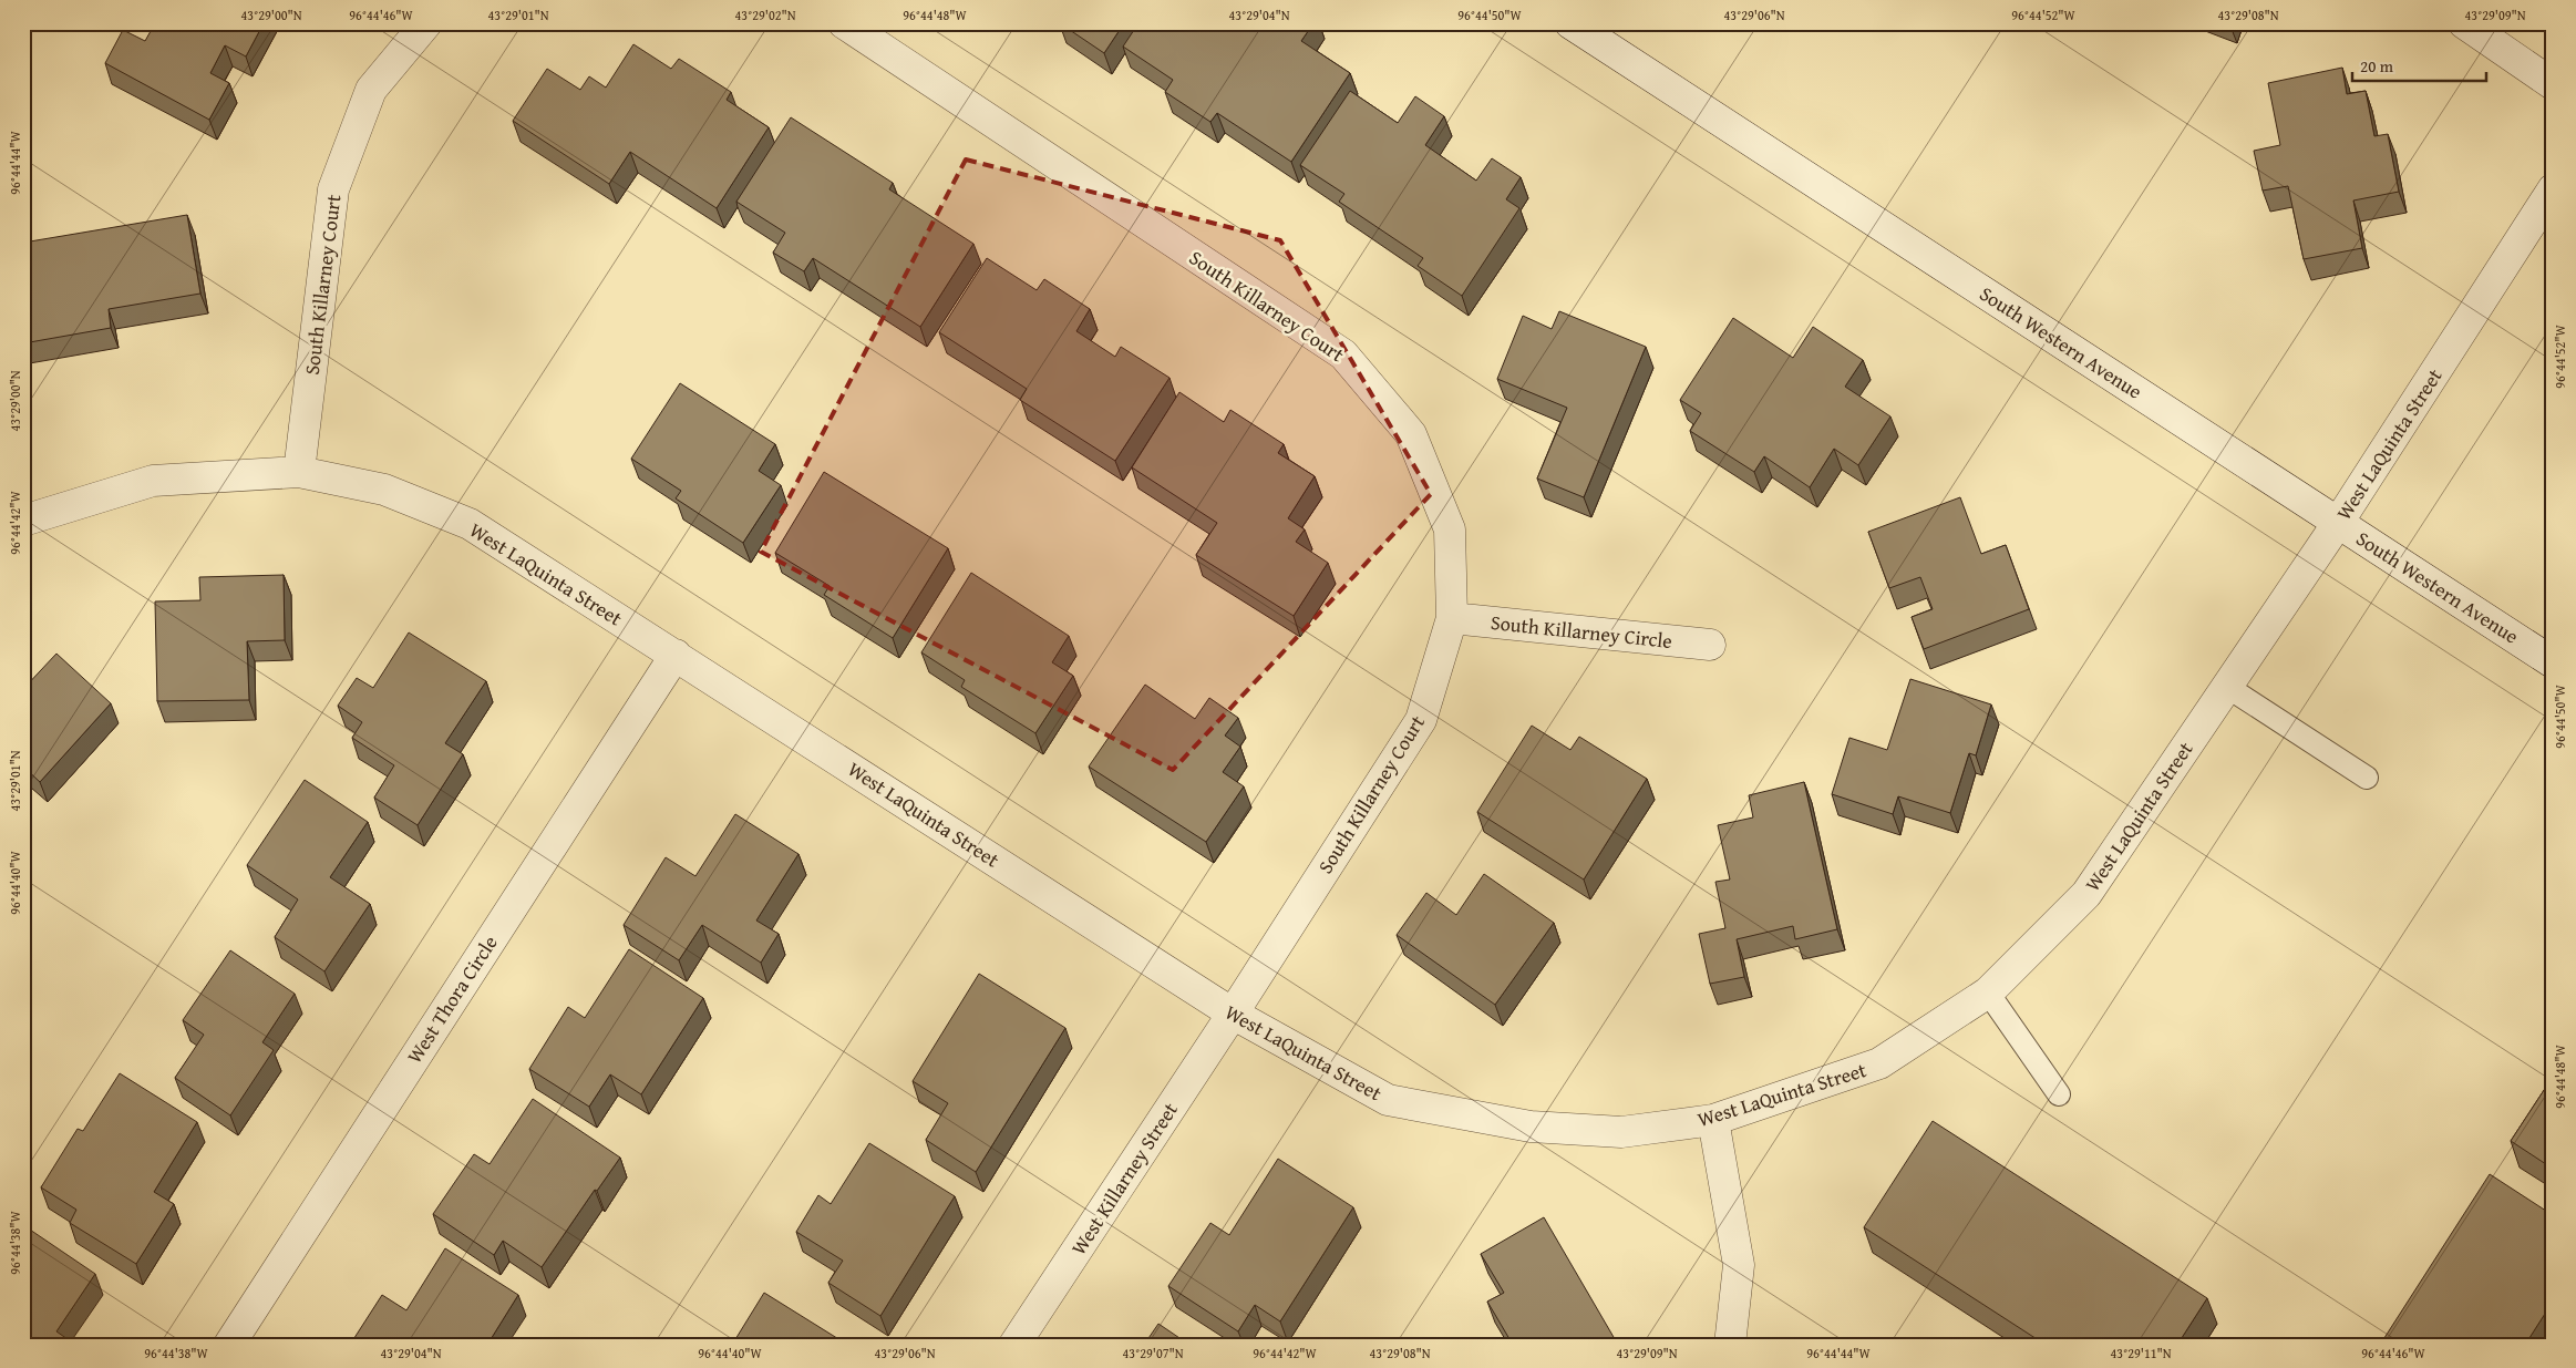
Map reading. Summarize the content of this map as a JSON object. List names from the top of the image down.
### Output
{
  "streets": {
    "street": [
      "South Killarney Court",
      "South Western Avenue",
      "West LaQuinta Street",
      "South Killarney Circle",
      "West Thora Circle",
      "West Killarney Street"
    ]
  },
  "crossings": [
    ["South Killarney Court", "West LaQuinta Street"],
    ["South Killarney Court", "South Killarney Circle"],
    ["South Killarney Court", "West Killarney Street"],
    ["South Western Avenue", "West LaQuinta Street"],
    ["West LaQuinta Street", "West Thora Circle"],
    ["West LaQuinta Street", "West Killarney Street"]
  ],
  "scale_bar": "20 m",
  "coordinates": [
    "43°29'00\"N",
    "96°44'46\"W",
    "43°29'01\"N",
    "43°29'02\"N",
    "96°44'48\"W",
    "43°29'04\"N",
    "96°44'50\"W",
    "43°29'06\"N",
    "96°44'52\"W",
    "43°29'08\"N",
    "43°29'09\"N",
    "96°44'44\"W",
    "96°44'42\"W",
    "96°44'40\"W",
    "96°44'38\"W",
    "43°29'07\"N",
    "43°29'11\"N"
  ]
}
